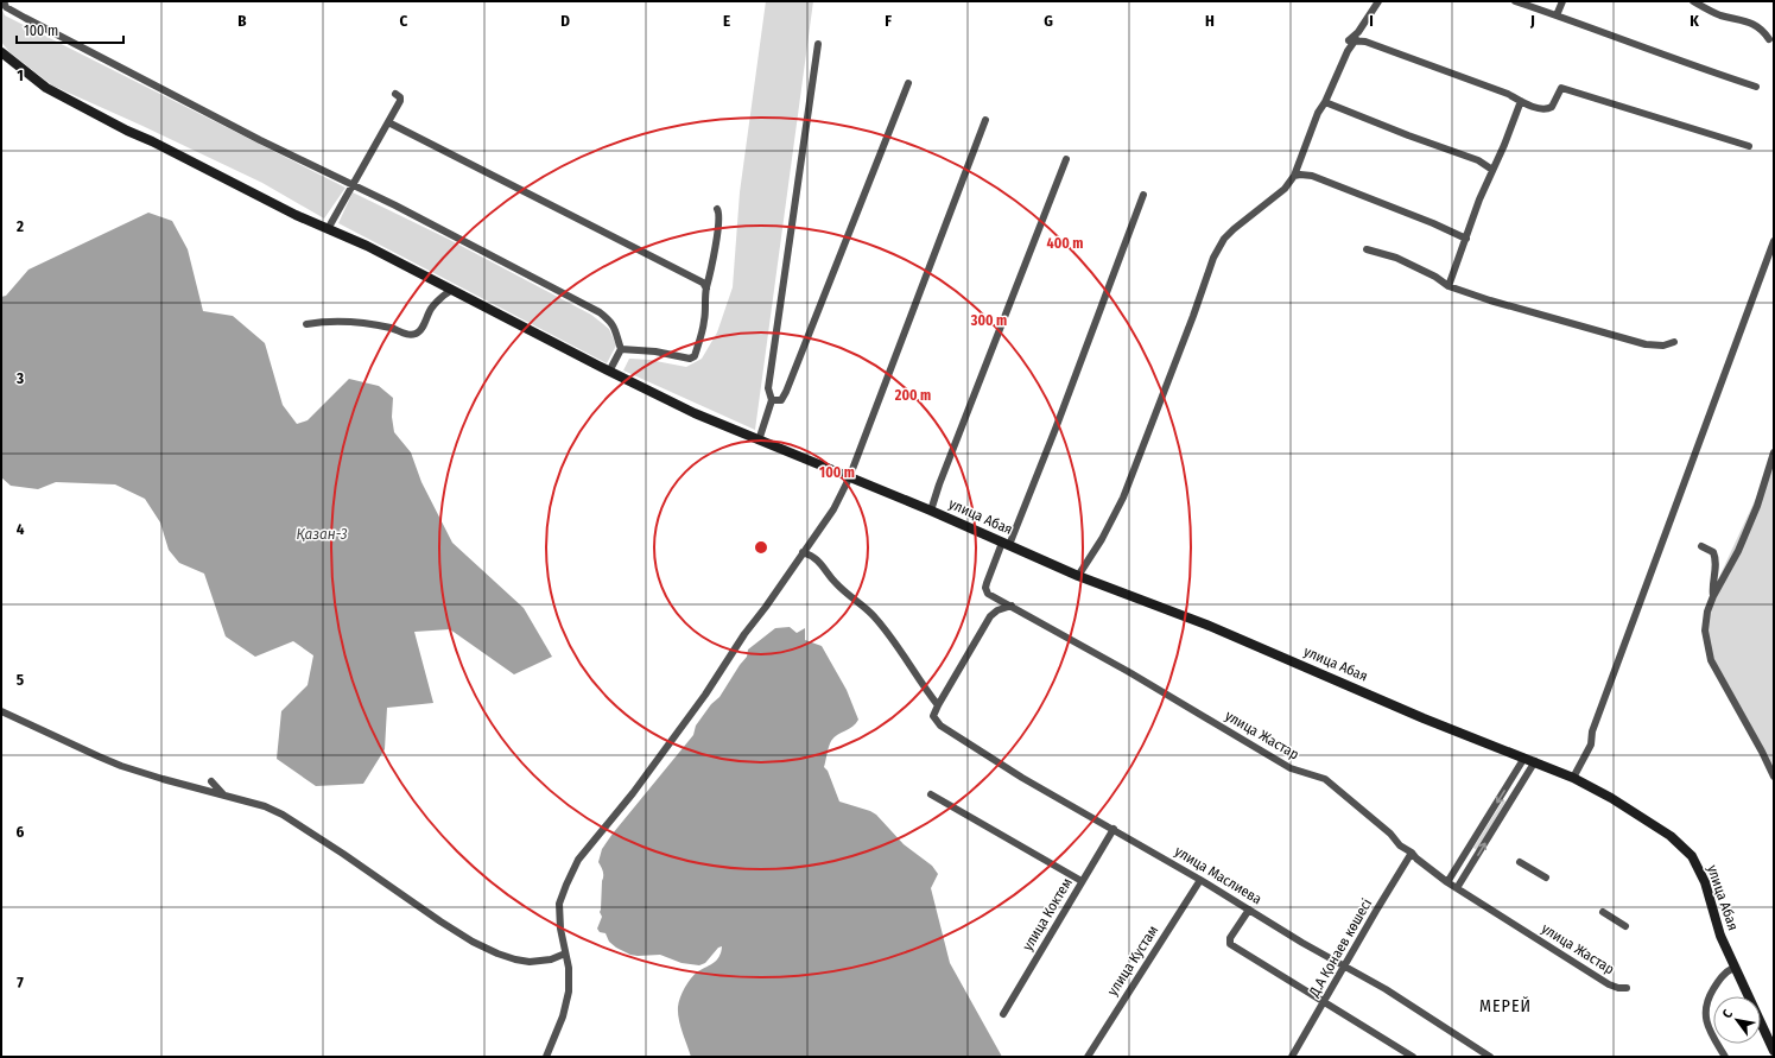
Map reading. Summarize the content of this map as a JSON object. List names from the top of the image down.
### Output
{
  "streets": {
    "main road": ["улица Абая"],
    "street": [
      "улица Жастар",
      "улица Маслиева",
      "улица Коктем",
      "Д.А Қонаев көшесі",
      "улица Кустам"
    ]
  },
  "crossings": [
    ["улица Абая", "улица Жастар"],
    ["улица Жастар", "Д.А Қонаев көшесі"],
    ["улица Маслиева", "улица Коктем"],
    ["улица Маслиева", "Д.А Қонаев көшесі"],
    ["улица Маслиева", "улица Кустам"]
  ],
  "districts": ["МЕРЕЙ"],
  "water": ["Қазан-3"],
  "scale_bar": "100 m",
  "north": "top left",
  "grid": {
    "columns": [
      "B",
      "C",
      "D",
      "E",
      "F",
      "G",
      "H",
      "I",
      "J",
      "K"
    ],
    "rows": [
      "1",
      "2",
      "3",
      "4",
      "5",
      "6",
      "7"
    ]
  },
  "rings": [
    "400 m",
    "300 m",
    "200 m",
    "100 m"
  ]
}
